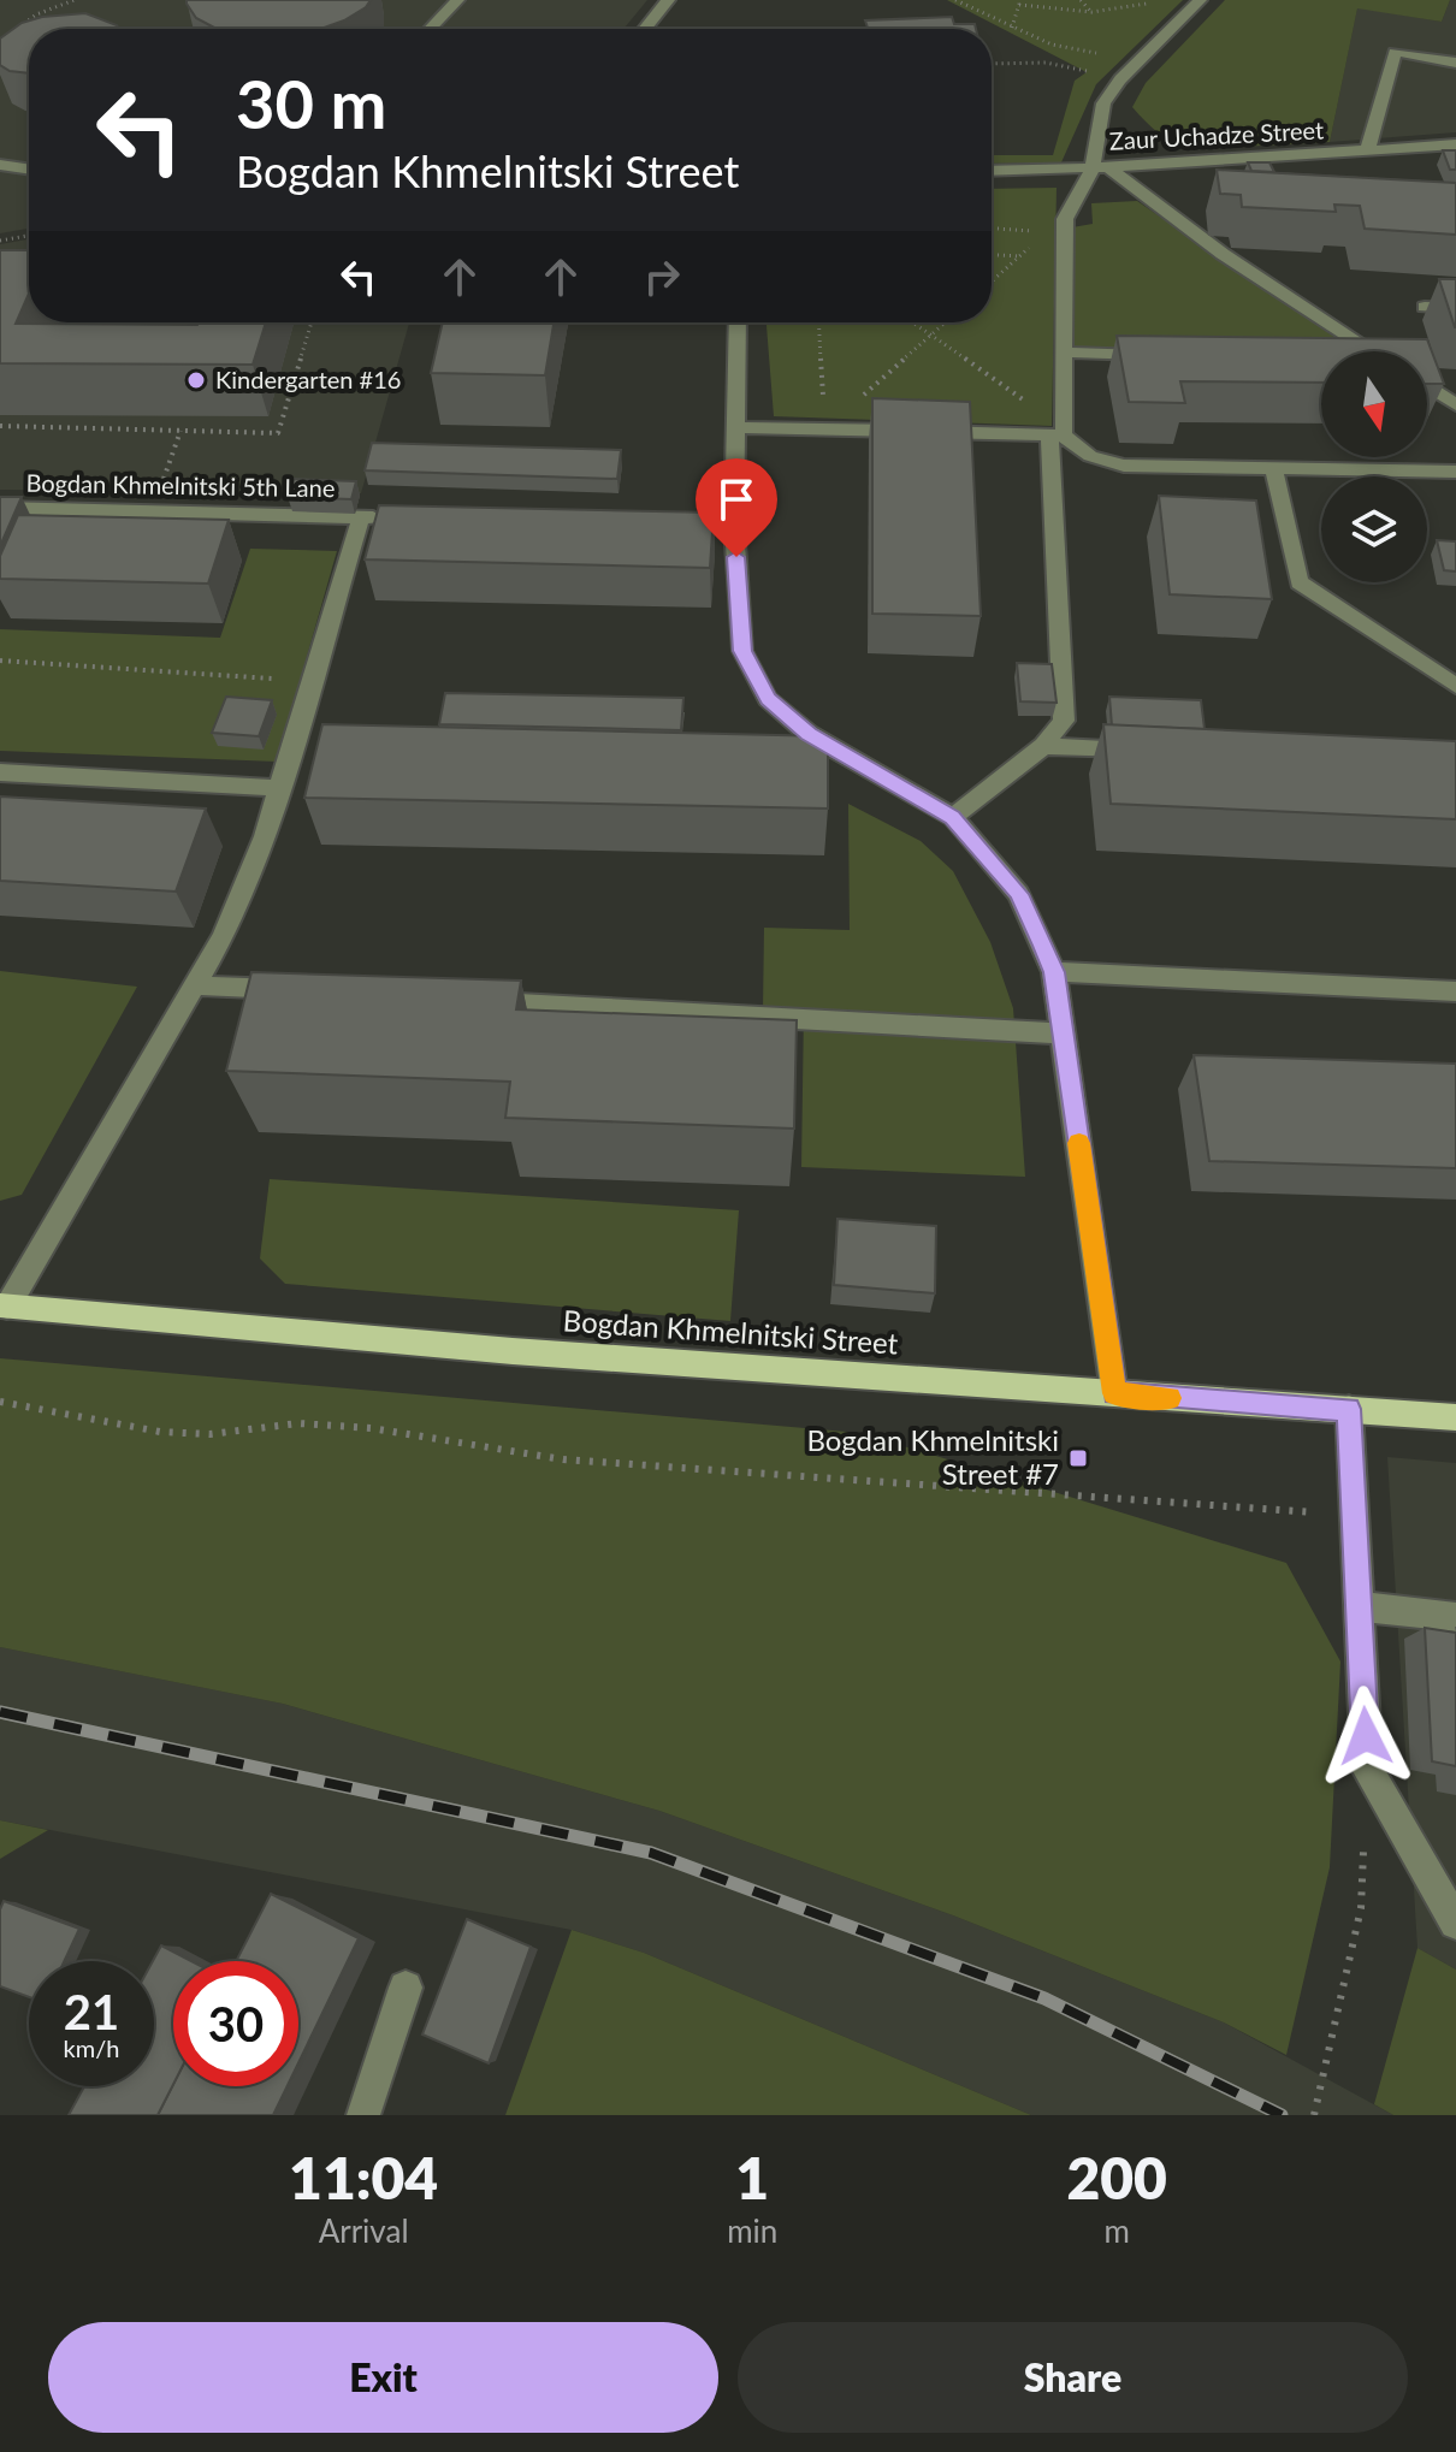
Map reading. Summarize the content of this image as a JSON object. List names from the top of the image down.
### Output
{
  "streets": {
    "main road": ["Bogdan Khmelnitski Street"],
    "street": ["Zaur Uchadze Street", "Bogdan Khmelnitski 5th Lane"]
  },
  "crossings": [
    ["Bogdan Khmelnitski 5th Lane", "Bogdan Khmelnitski Street"]
  ],
  "places": {
    "other": ["Kindergarten #16"],
    "transit": ["Bogdan Khmelnitski Street #7"]
  },
  "north": "bottom",
  "page": {
    "turn": ["30 m", "Bogdan Khmelnitski Street"],
    "speed": "21 km/h",
    "limit": "30",
    "eta": [
      "11:04",
      "Arrival",
      "1",
      "min",
      "200",
      "m"
    ],
    "buttons": ["Exit", "Share"]
  }
}
